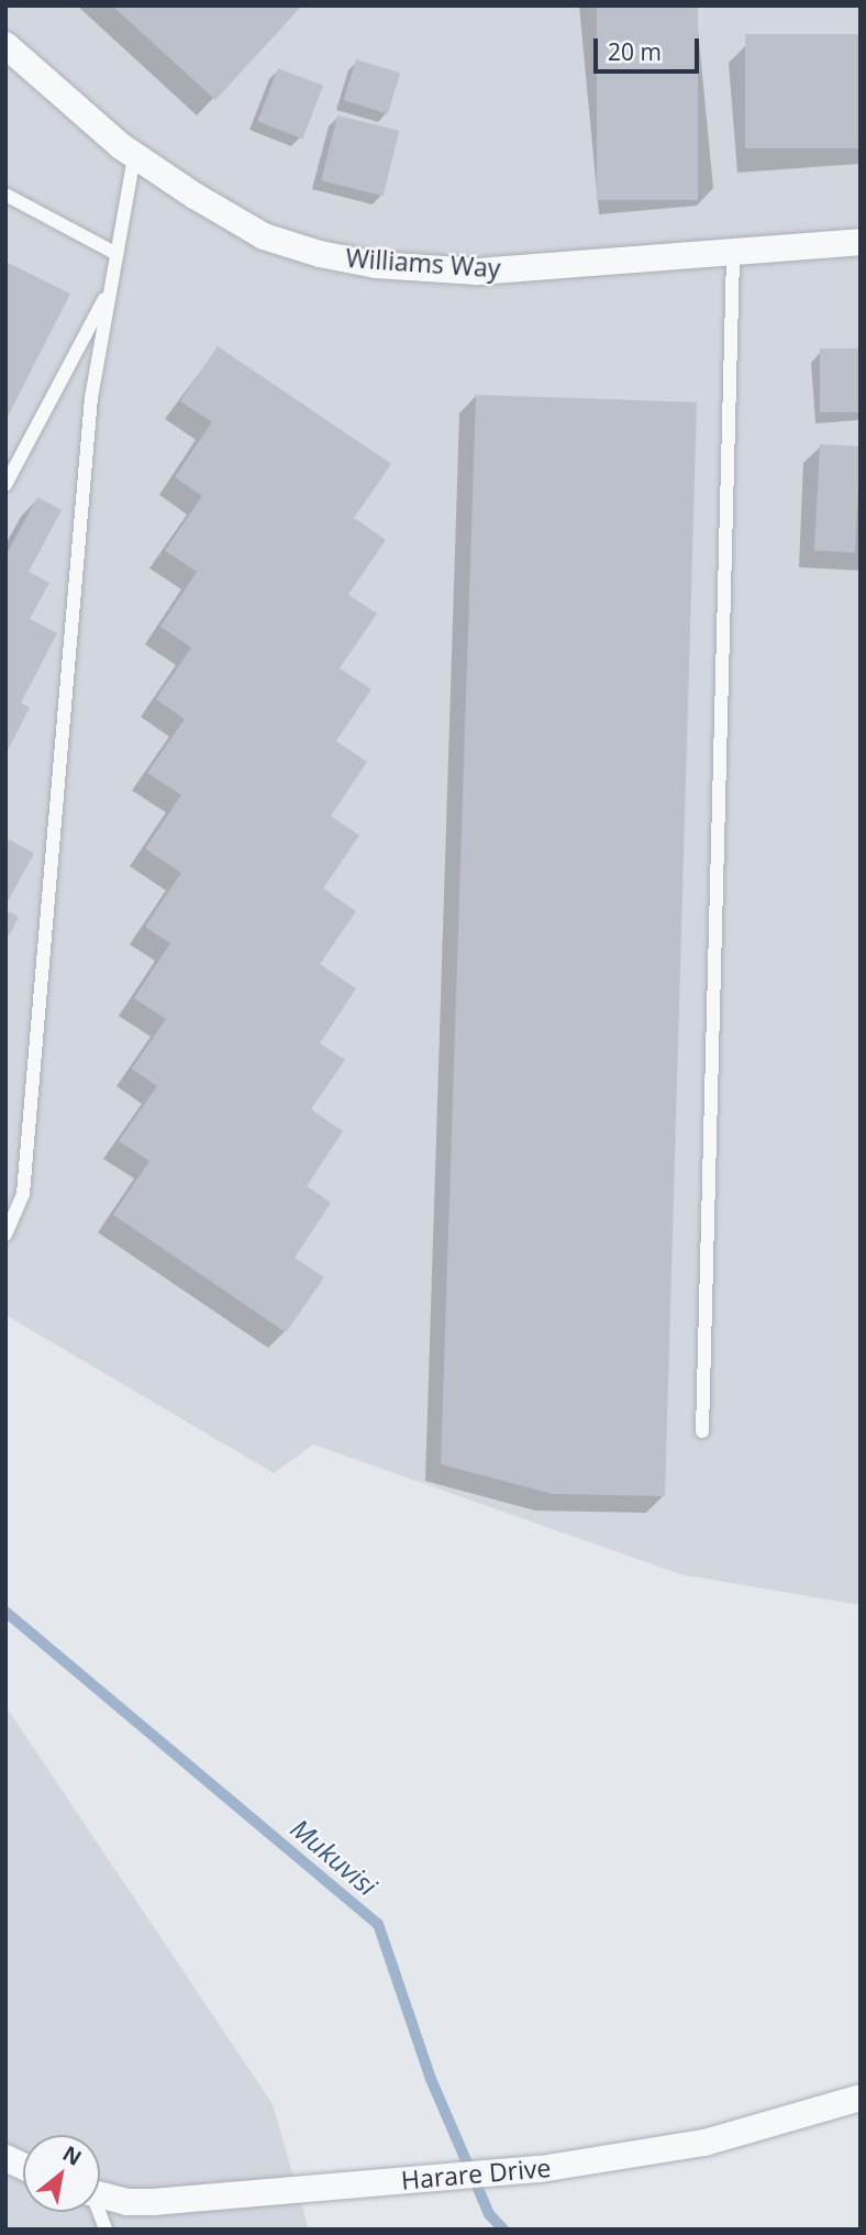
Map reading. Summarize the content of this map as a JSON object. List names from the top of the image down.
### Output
{
  "streets": {
    "street": ["Williams Way", "Harare Drive"]
  },
  "water": ["Mukuvisi"],
  "scale_bar": "20 m",
  "north": "top right"
}
